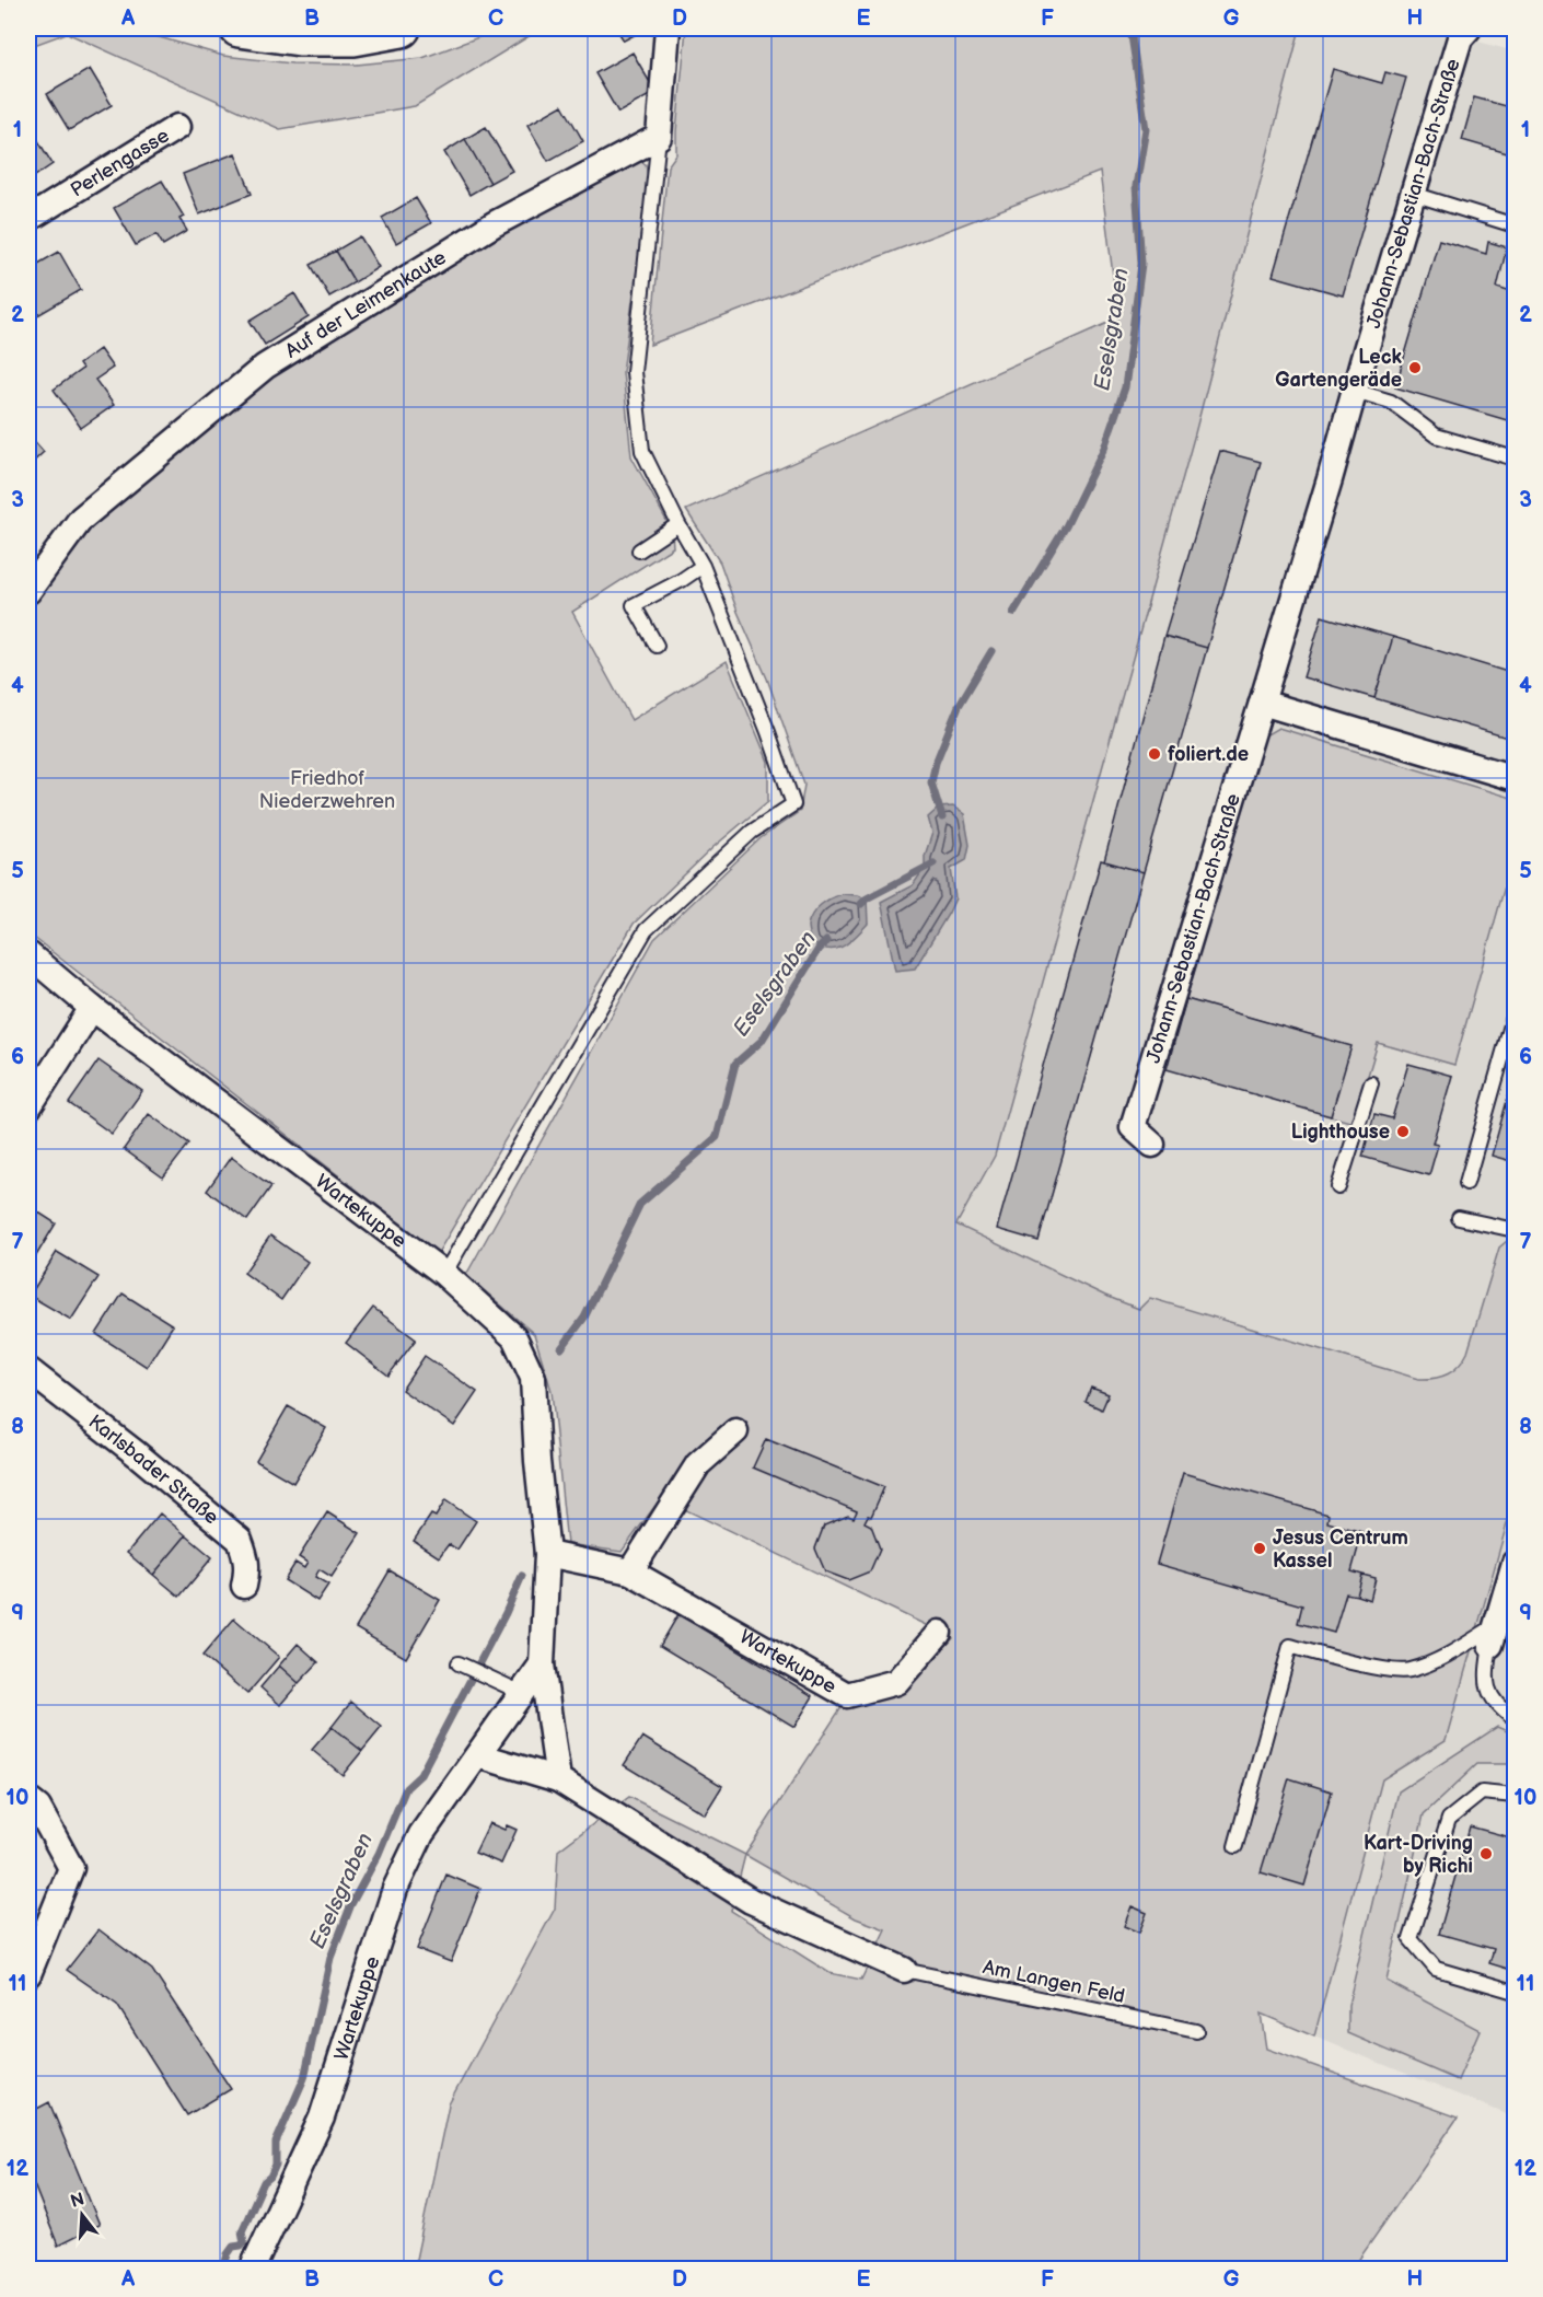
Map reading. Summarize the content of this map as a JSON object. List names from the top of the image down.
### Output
{
  "streets": {
    "street": [
      "Perlengasse",
      "Johann-Sebastian-Bach-Straße",
      "Auf der Leimenkaute",
      "Wartekuppe",
      "Karlsbader Straße"
    ],
    "lane": ["Am Langen Feld"]
  },
  "water": ["Eselsgraben"],
  "parks": ["Friedhof Niederzwehren"],
  "places": [
    "Leck Gartengeräde",
    "foliert.de",
    "Lighthouse",
    "Jesus Centrum Kassel",
    "Kart-Driving by Richi"
  ],
  "north": "top",
  "grid": {
    "columns": [
      "A",
      "B",
      "C",
      "D",
      "E",
      "F",
      "G",
      "H"
    ],
    "rows": [
      "1",
      "2",
      "3",
      "4",
      "5",
      "6",
      "7",
      "8",
      "9",
      "10",
      "11",
      "12"
    ]
  }
}
